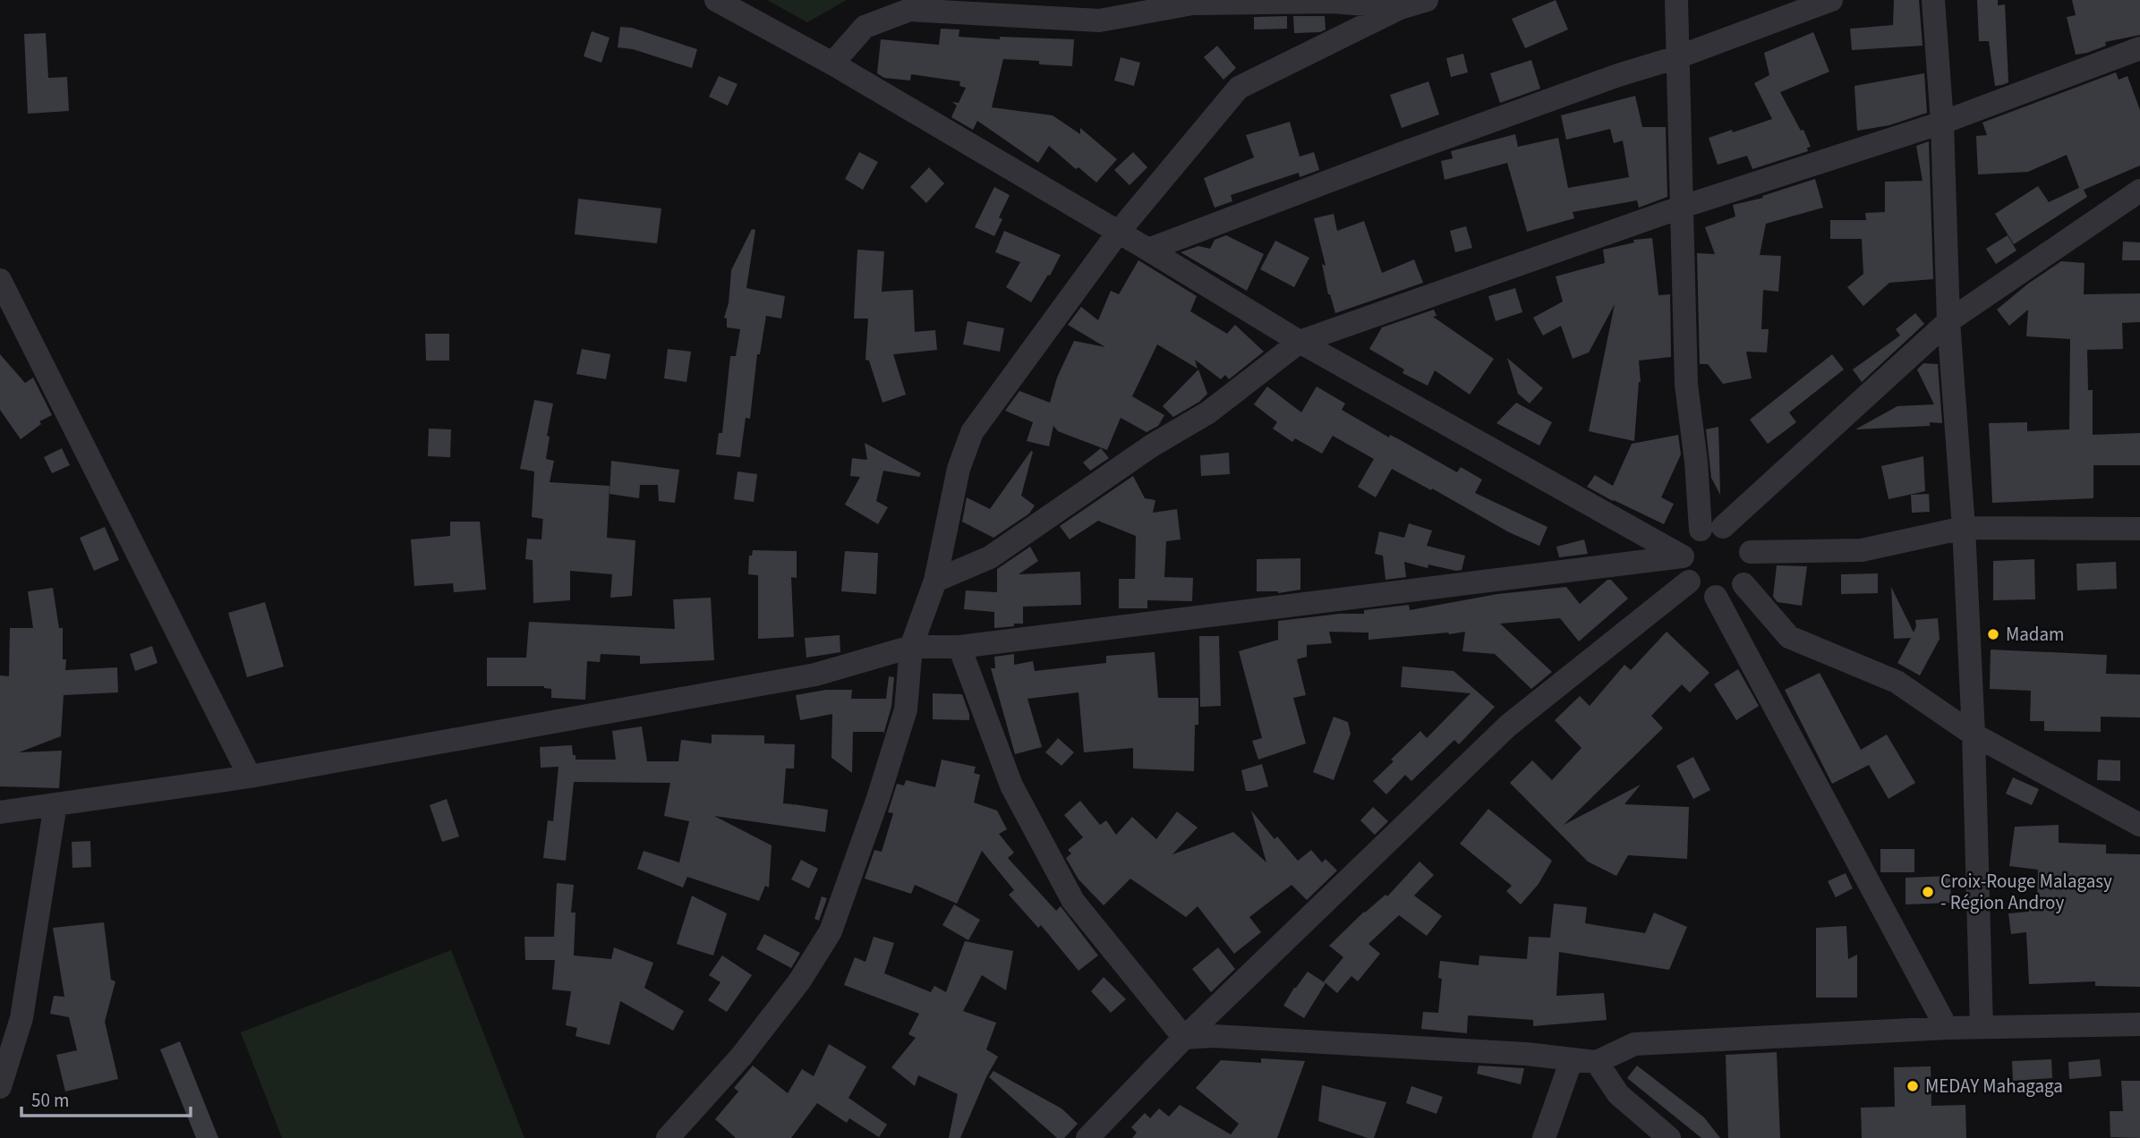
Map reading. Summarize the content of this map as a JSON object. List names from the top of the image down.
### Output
{
  "places": ["Madam", "Croix-Rouge Malagasy - Région Androy", "MEDAY Mahagaga"],
  "scale_bar": "50 m"
}
